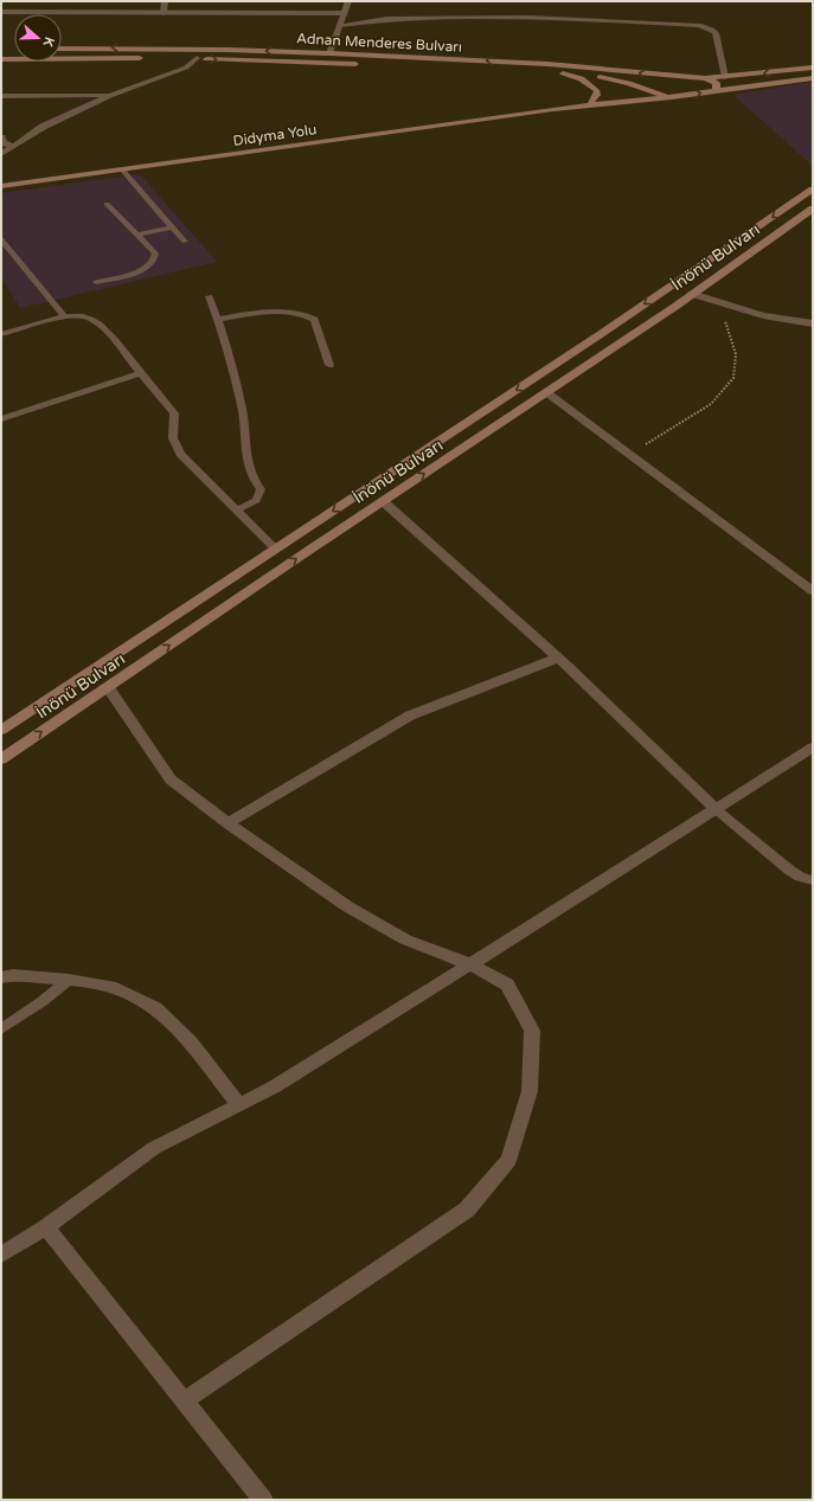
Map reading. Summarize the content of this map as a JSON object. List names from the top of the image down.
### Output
{
  "streets": {
    "main road": ["Adnan Menderes Bulvarı", "Didyma Yolu", "İnönü Bulvarı"]
  },
  "north": "right"
}
